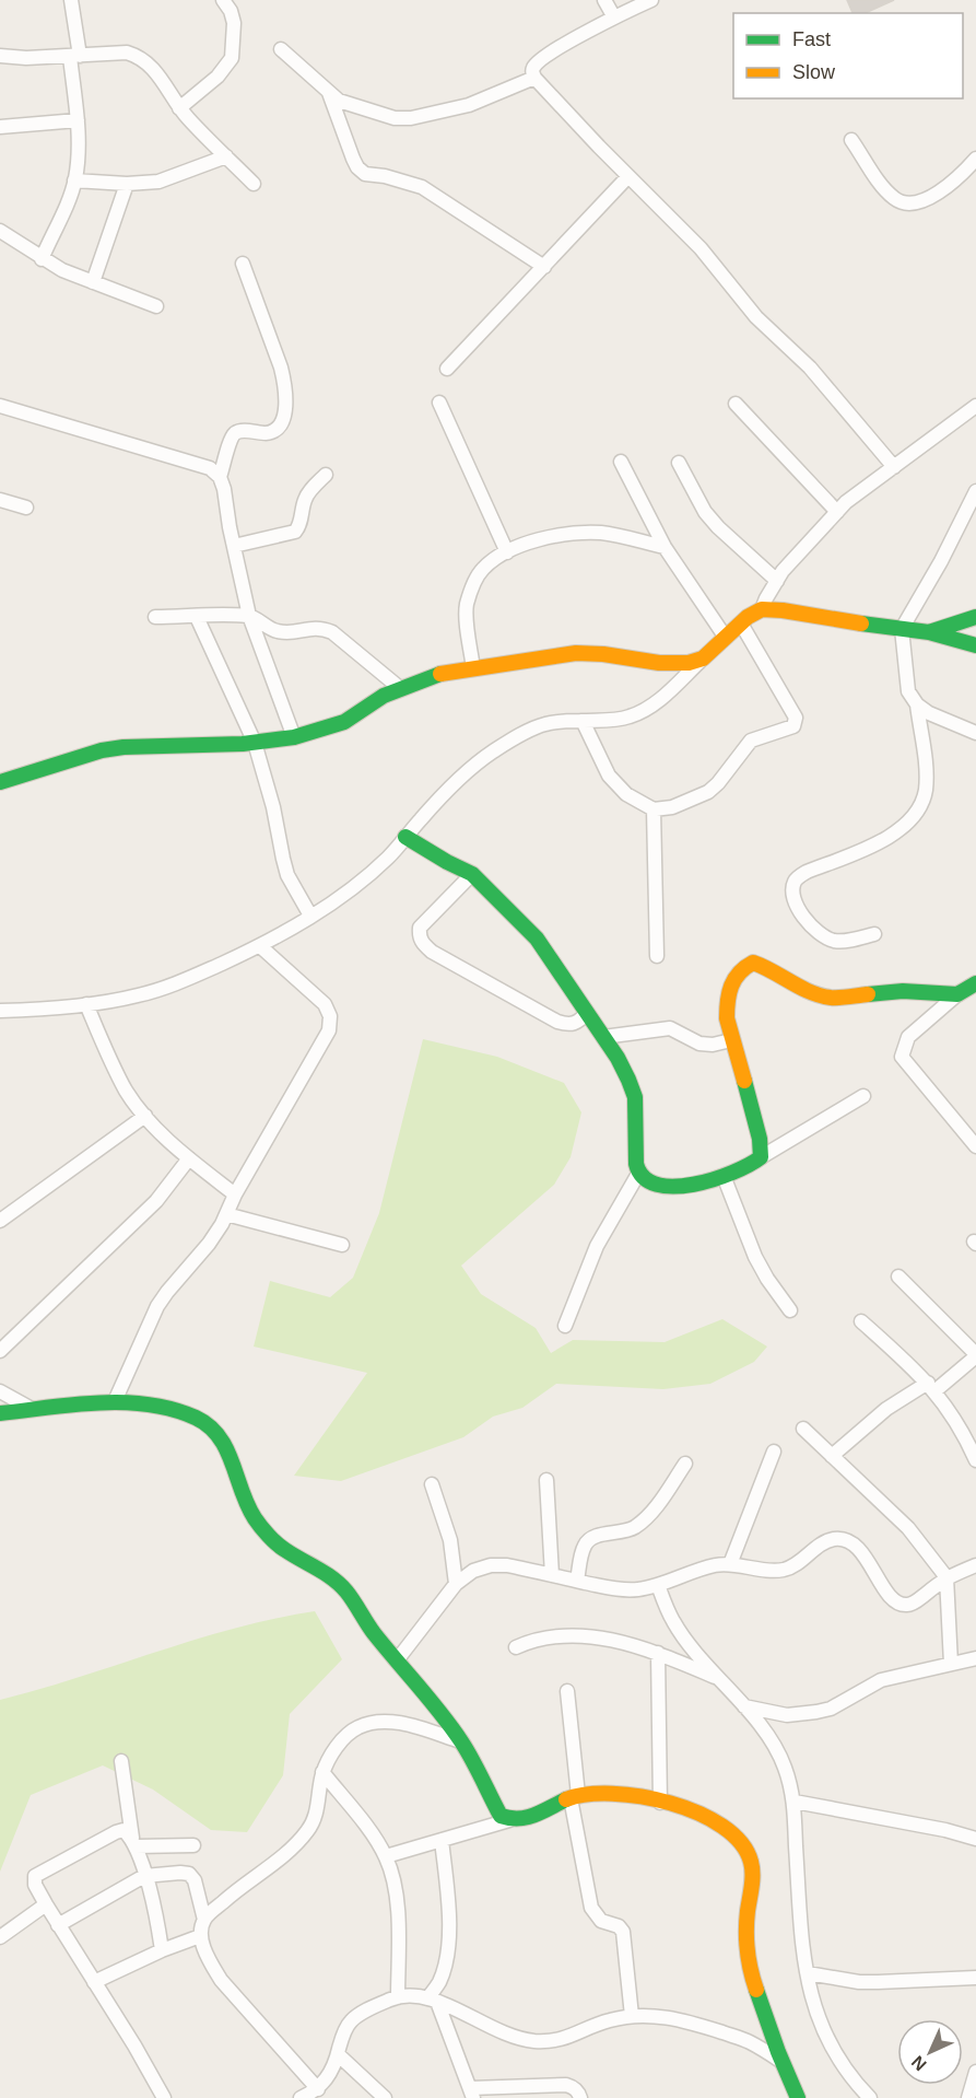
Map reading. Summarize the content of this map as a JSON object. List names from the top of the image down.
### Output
{
  "legend": ["Fast", "Slow"],
  "north": "bottom left"
}
